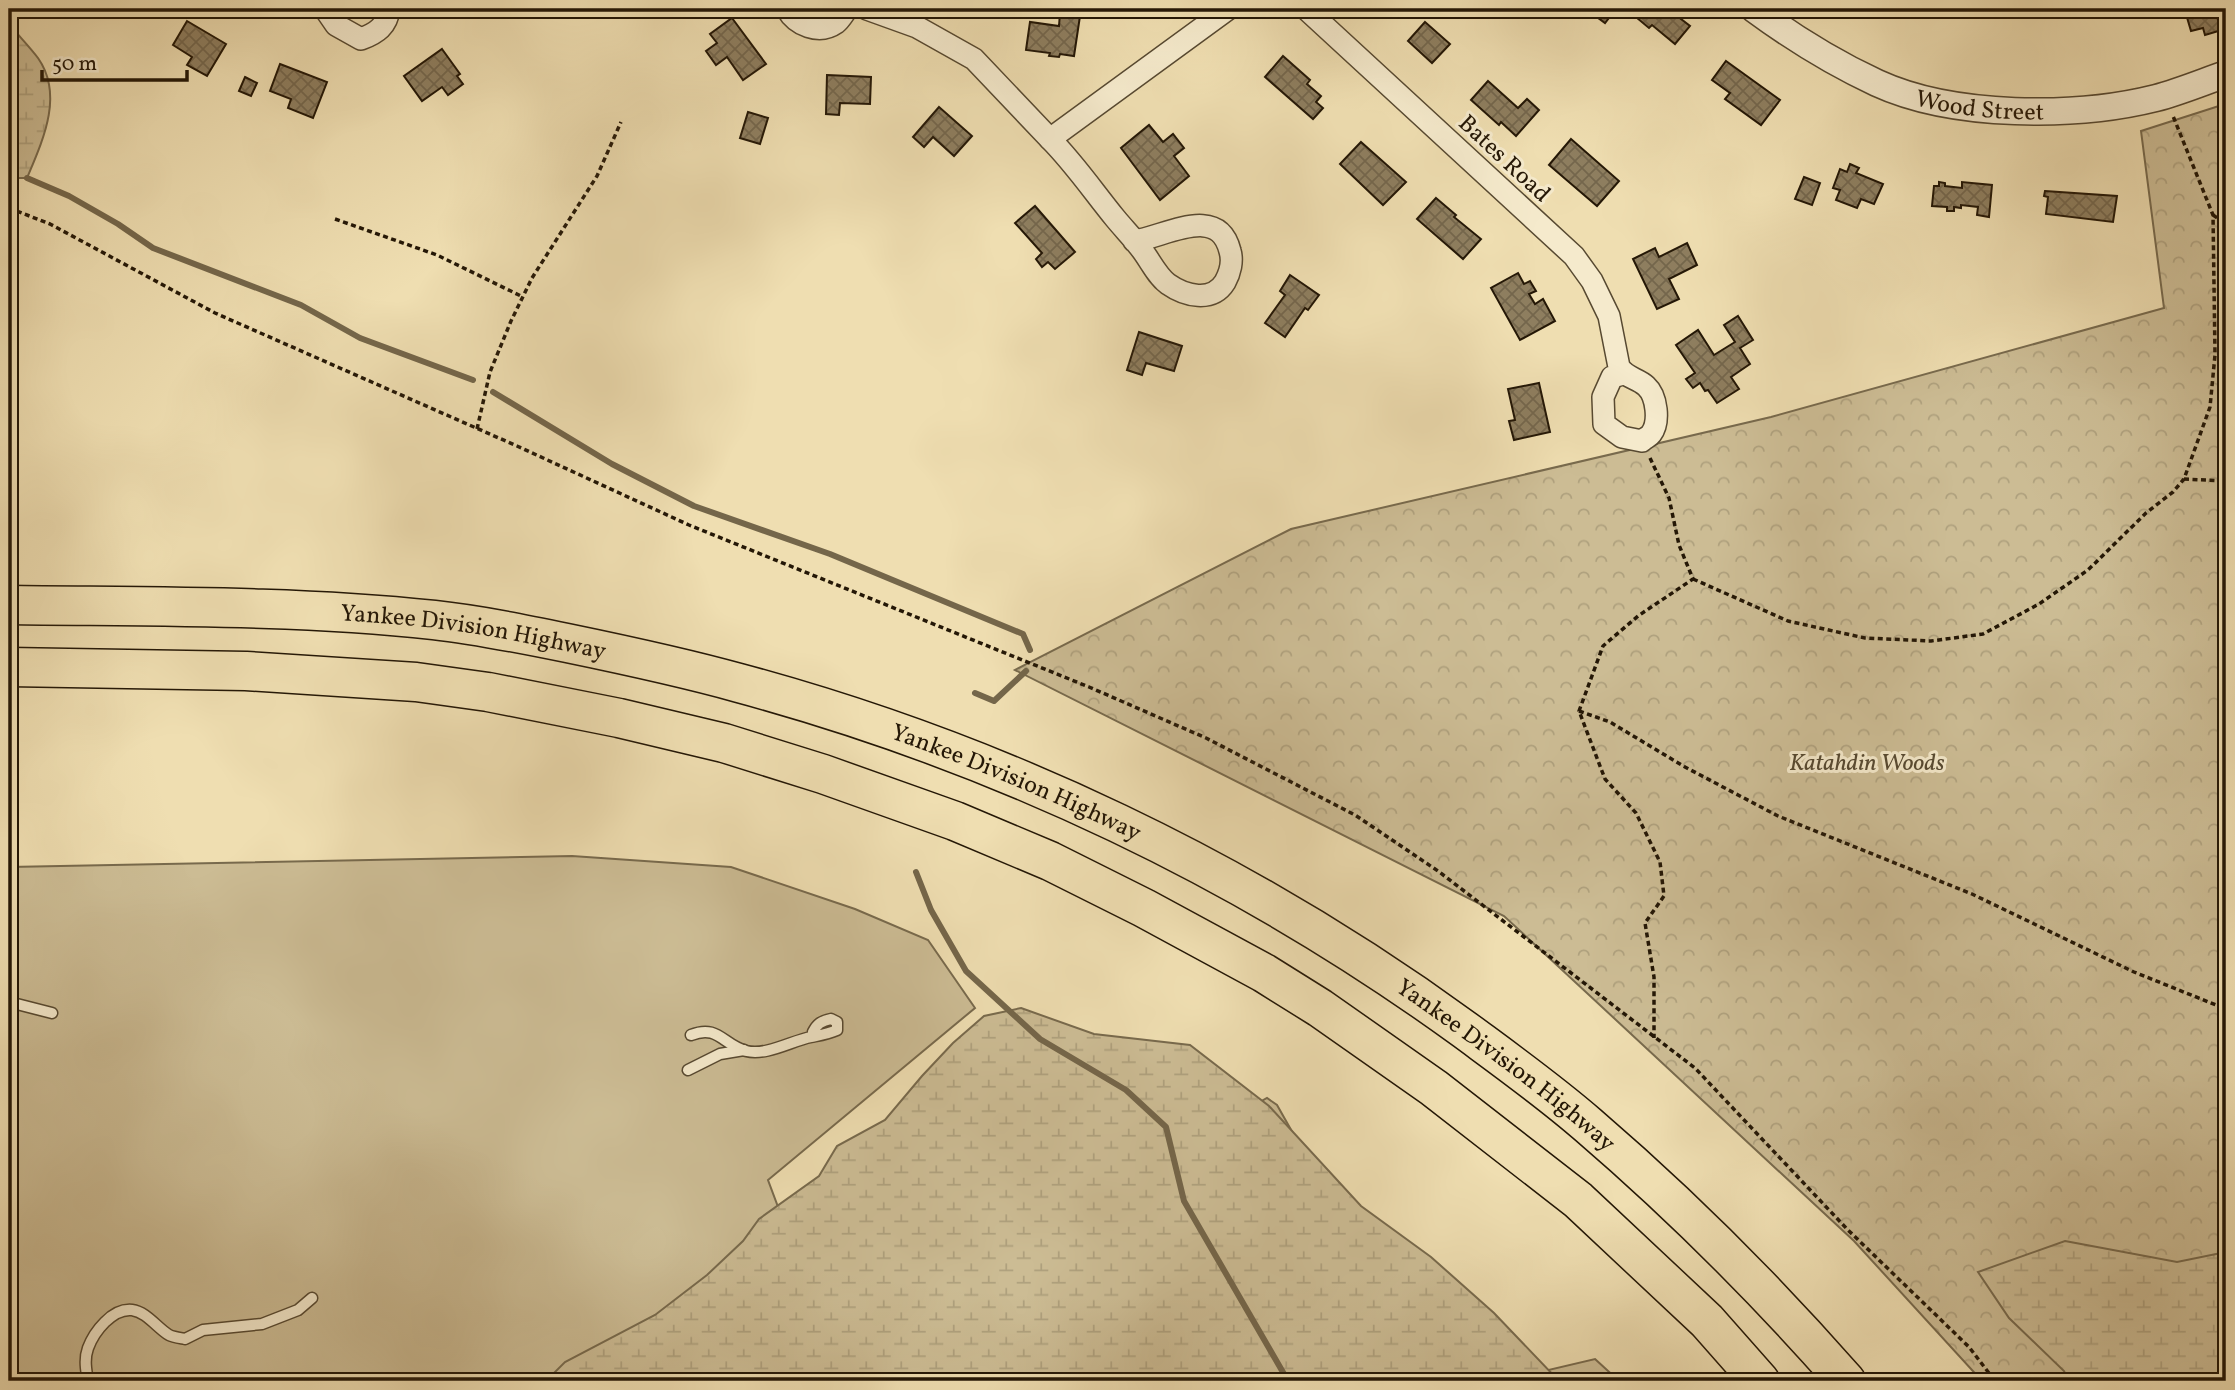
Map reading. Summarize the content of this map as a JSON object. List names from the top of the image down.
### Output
{
  "streets": {
    "highway": ["Yankee Division Highway"],
    "street": ["Wood Street", "Bates Road"]
  },
  "parks": ["Katahdin Woods"],
  "scale_bar": "50 m"
}
